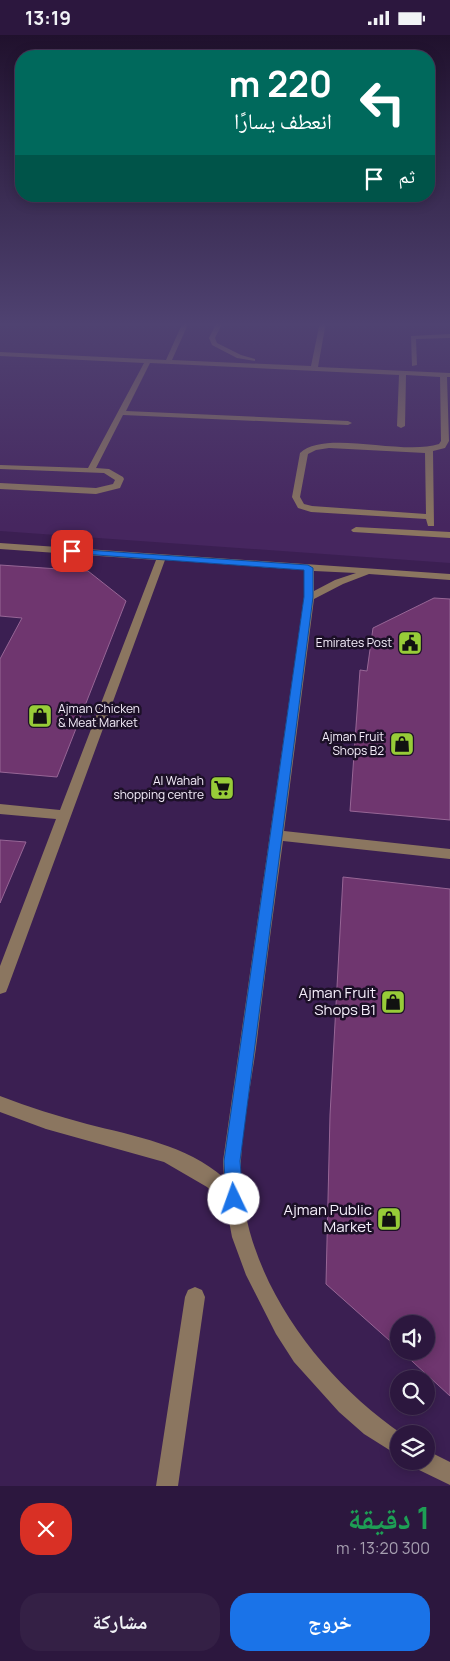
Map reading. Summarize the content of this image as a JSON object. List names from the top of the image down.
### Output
{
  "places": {
    "public building": ["Emirates Post"],
    "shop": [
      "Ajman Chicken & Meat Market",
      "Ajman Fruit Shops B2",
      "Ajman Fruit Shops B1",
      "Ajman Public Market"
    ],
    "supermarket": ["Al Wahah shopping centre"]
  },
  "page": {
    "status": "13:19",
    "turn": ["220 m", "انعطف يسارًا"],
    "then": "ثم",
    "heading": ["1 دقيقة", "300 m · 13:20"],
    "buttons": ["خروج", "مشاركة"]
  }
}
